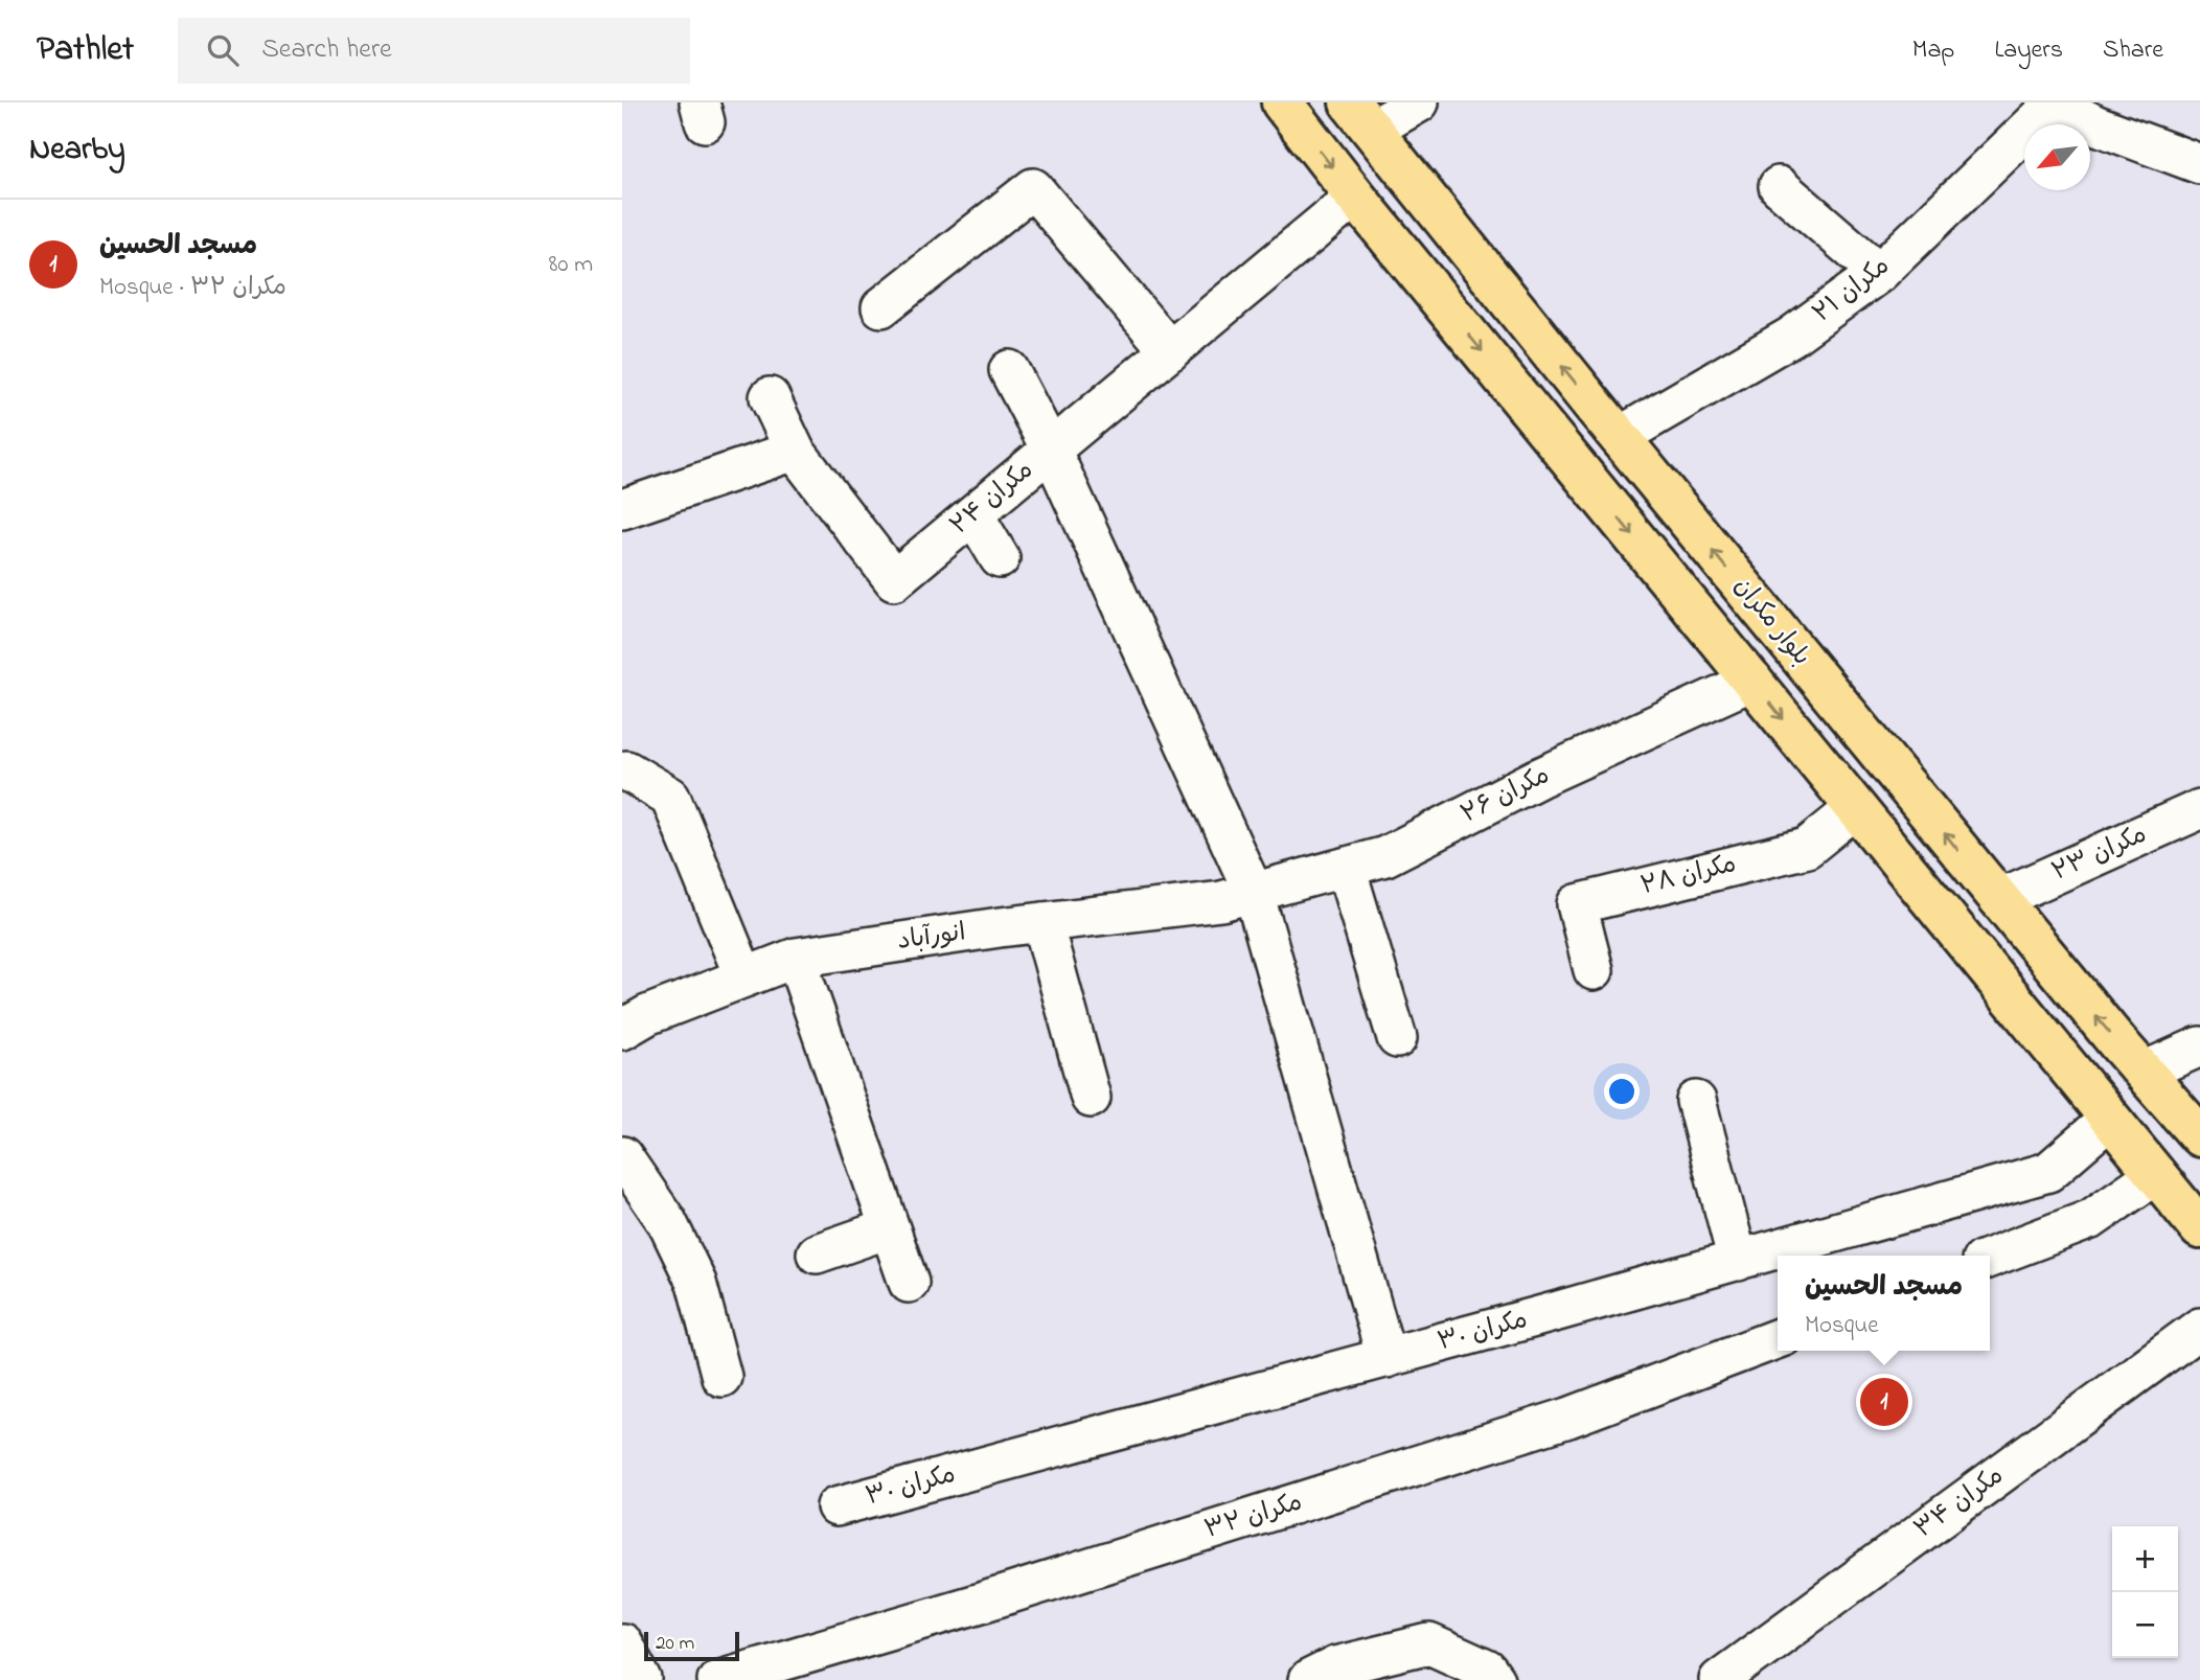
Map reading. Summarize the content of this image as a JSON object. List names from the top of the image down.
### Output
{
  "streets": {
    "main road": ["بلوار مکران"],
    "street": [
      "مکران ۲۱",
      "مکران ۲۴",
      "مکران ۲۶",
      "مکران ۲۳",
      "مکران ۲۸",
      "انورآباد",
      "مکران ۳۰",
      "مکران ۳۴",
      "مکران ۳۲"
    ]
  },
  "crossings": [
    ["مکران ۲۱", "بلوار مکران"],
    ["بلوار مکران", "مکران ۲۳"],
    ["مکران ۲۶", "انورآباد"]
  ],
  "scale_bar": "20 m",
  "north": "bottom left",
  "page": {
    "header": "Pathlet",
    "search": "Search here",
    "nav": ["Map", "Layers", "Share"],
    "heading": "Nearby",
    "list": [
      {
        "mark": "1",
        "name": "مسجد الحسین",
        "note": "Mosque · مکران ۳۲",
        "value": "80 m"
      }
    ],
    "popup": ["مسجد الحسین", "Mosque"],
    "pins": "1",
    "map_buttons": ["+", "−"],
    "scale": "20 m"
  }
}
